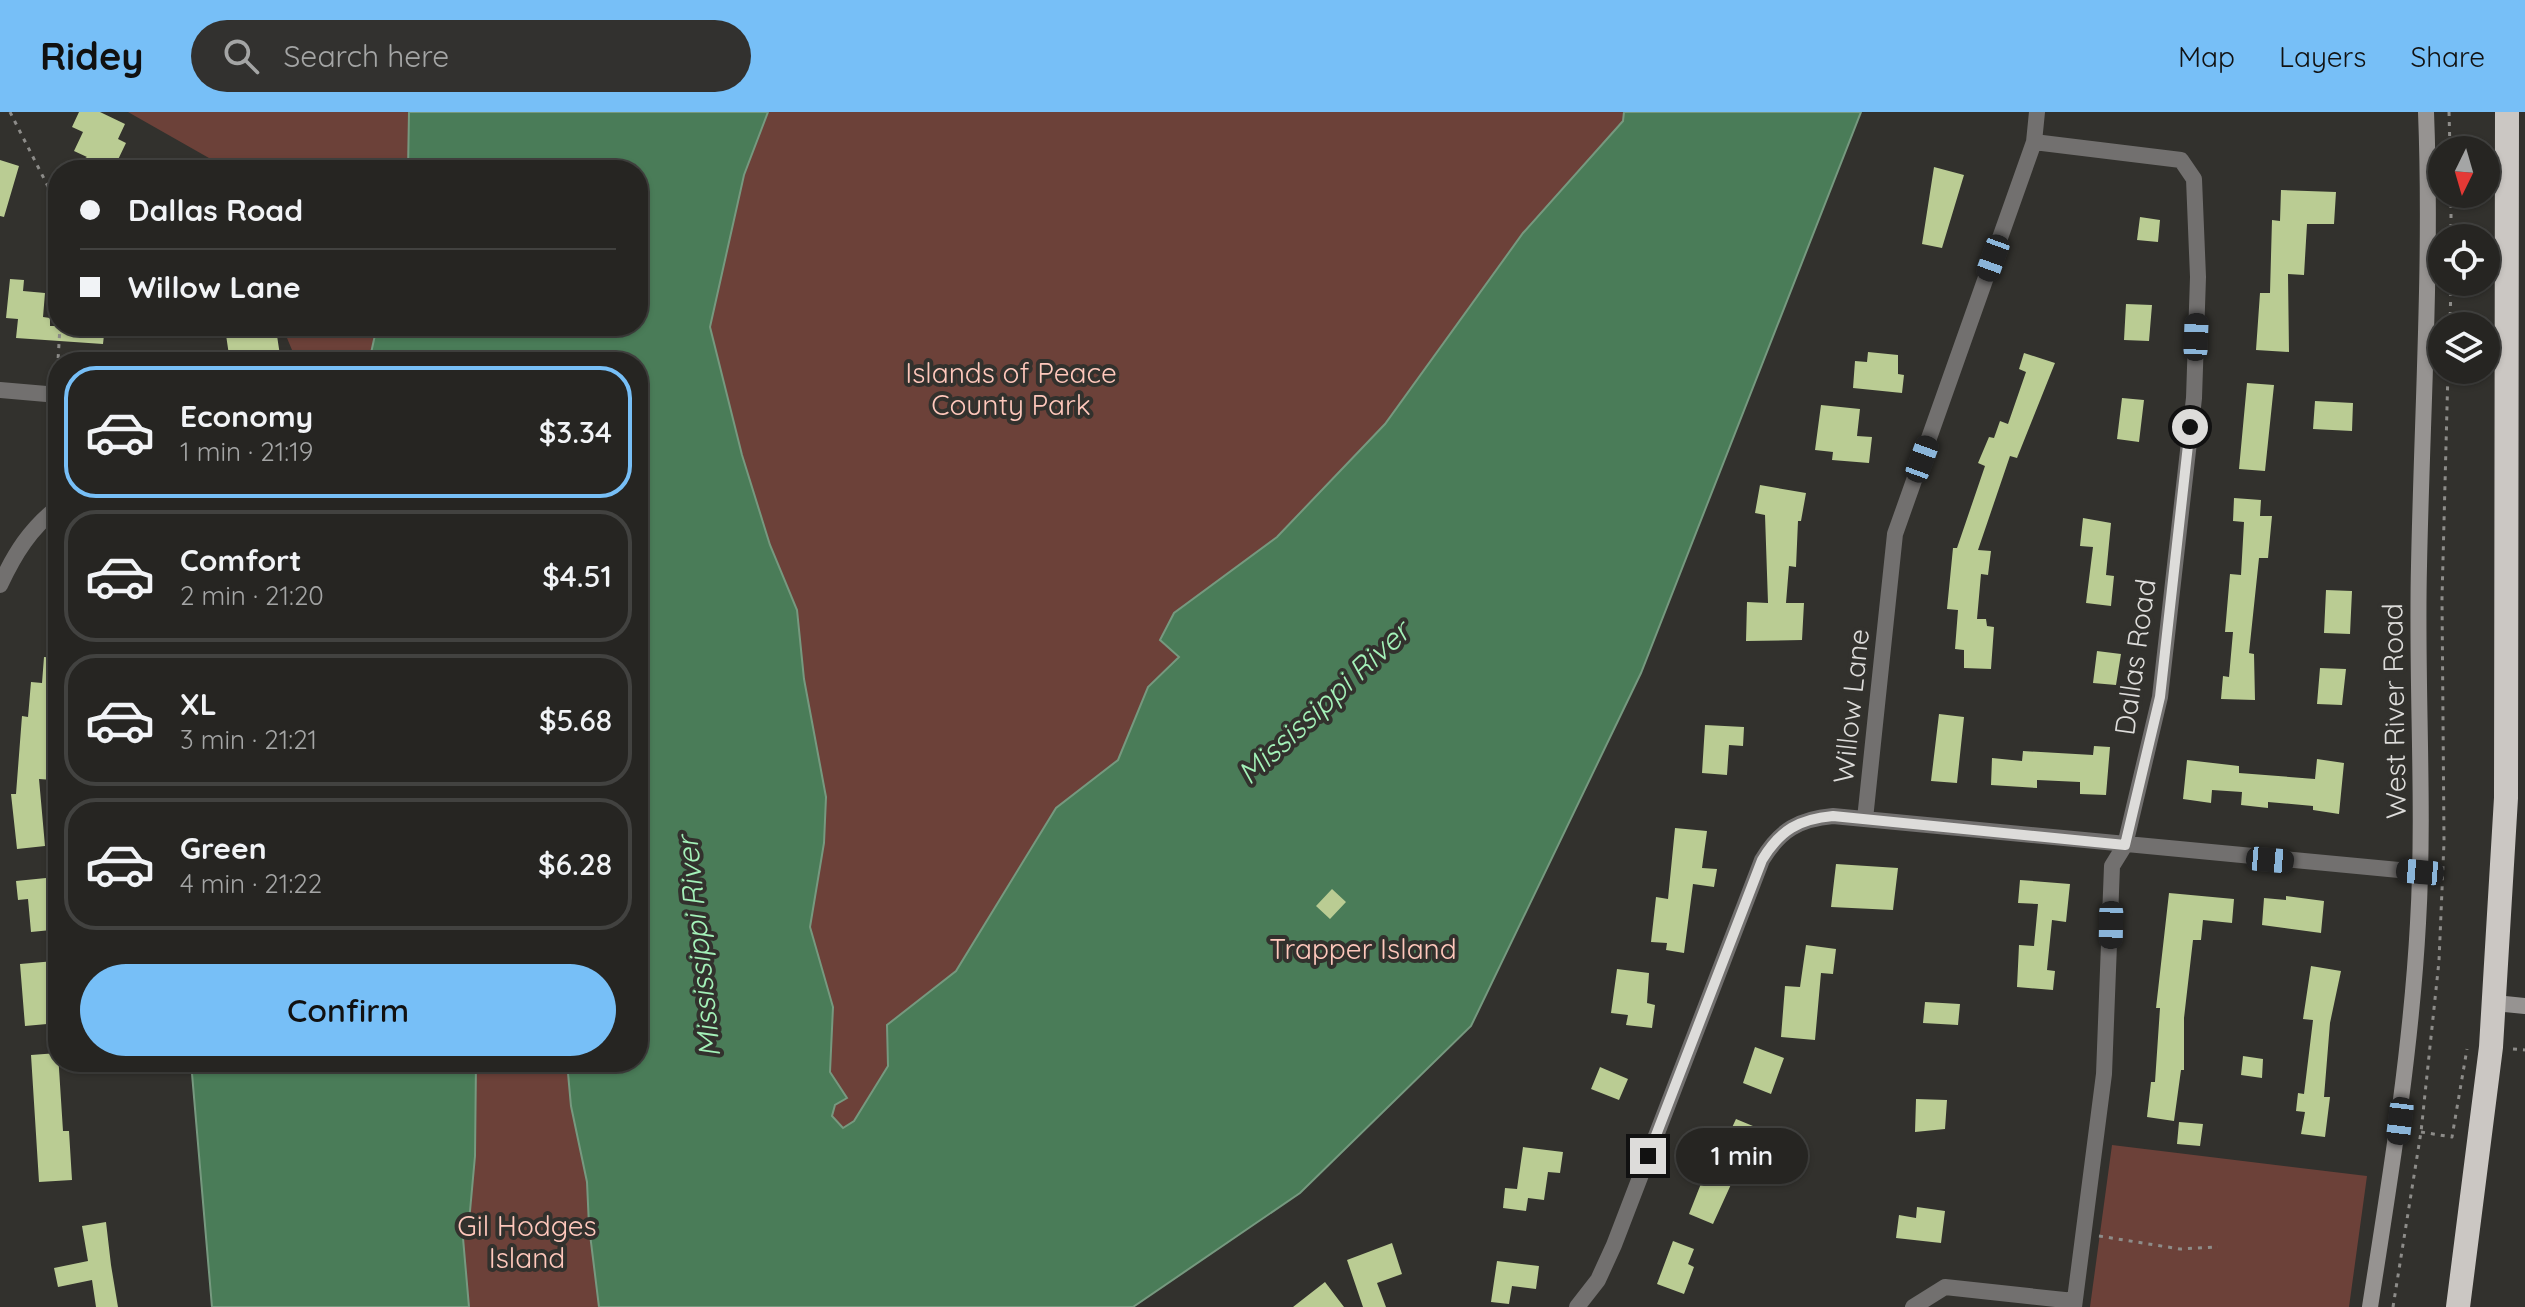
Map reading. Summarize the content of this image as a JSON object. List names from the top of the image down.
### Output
{
  "streets": {
    "street": ["Dallas Road", "Willow Lane", "West River Road"]
  },
  "crossings": [
    ["Dallas Road", "Willow Lane"]
  ],
  "water": ["Mississippi River"],
  "parks": ["Islands of Peace County Park", "Trapper Island", "Gil Hodges Island"],
  "north": "bottom",
  "page": {
    "header": "Ridey",
    "search": "Search here",
    "nav": ["Map", "Layers", "Share"],
    "banner": ["Dallas Road", "Willow Lane"],
    "list": [
      {
        "name": "Economy",
        "note": "1 min · 21:19",
        "value": "$3.34"
      },
      {
        "name": "Comfort",
        "note": "2 min · 21:20",
        "value": "$4.51"
      },
      {
        "name": "XL",
        "note": "3 min · 21:21",
        "value": "$5.68"
      },
      {
        "name": "Green",
        "note": "4 min · 21:22",
        "value": "$6.28"
      }
    ],
    "buttons": "Confirm",
    "bubble": "1 min"
  }
}
